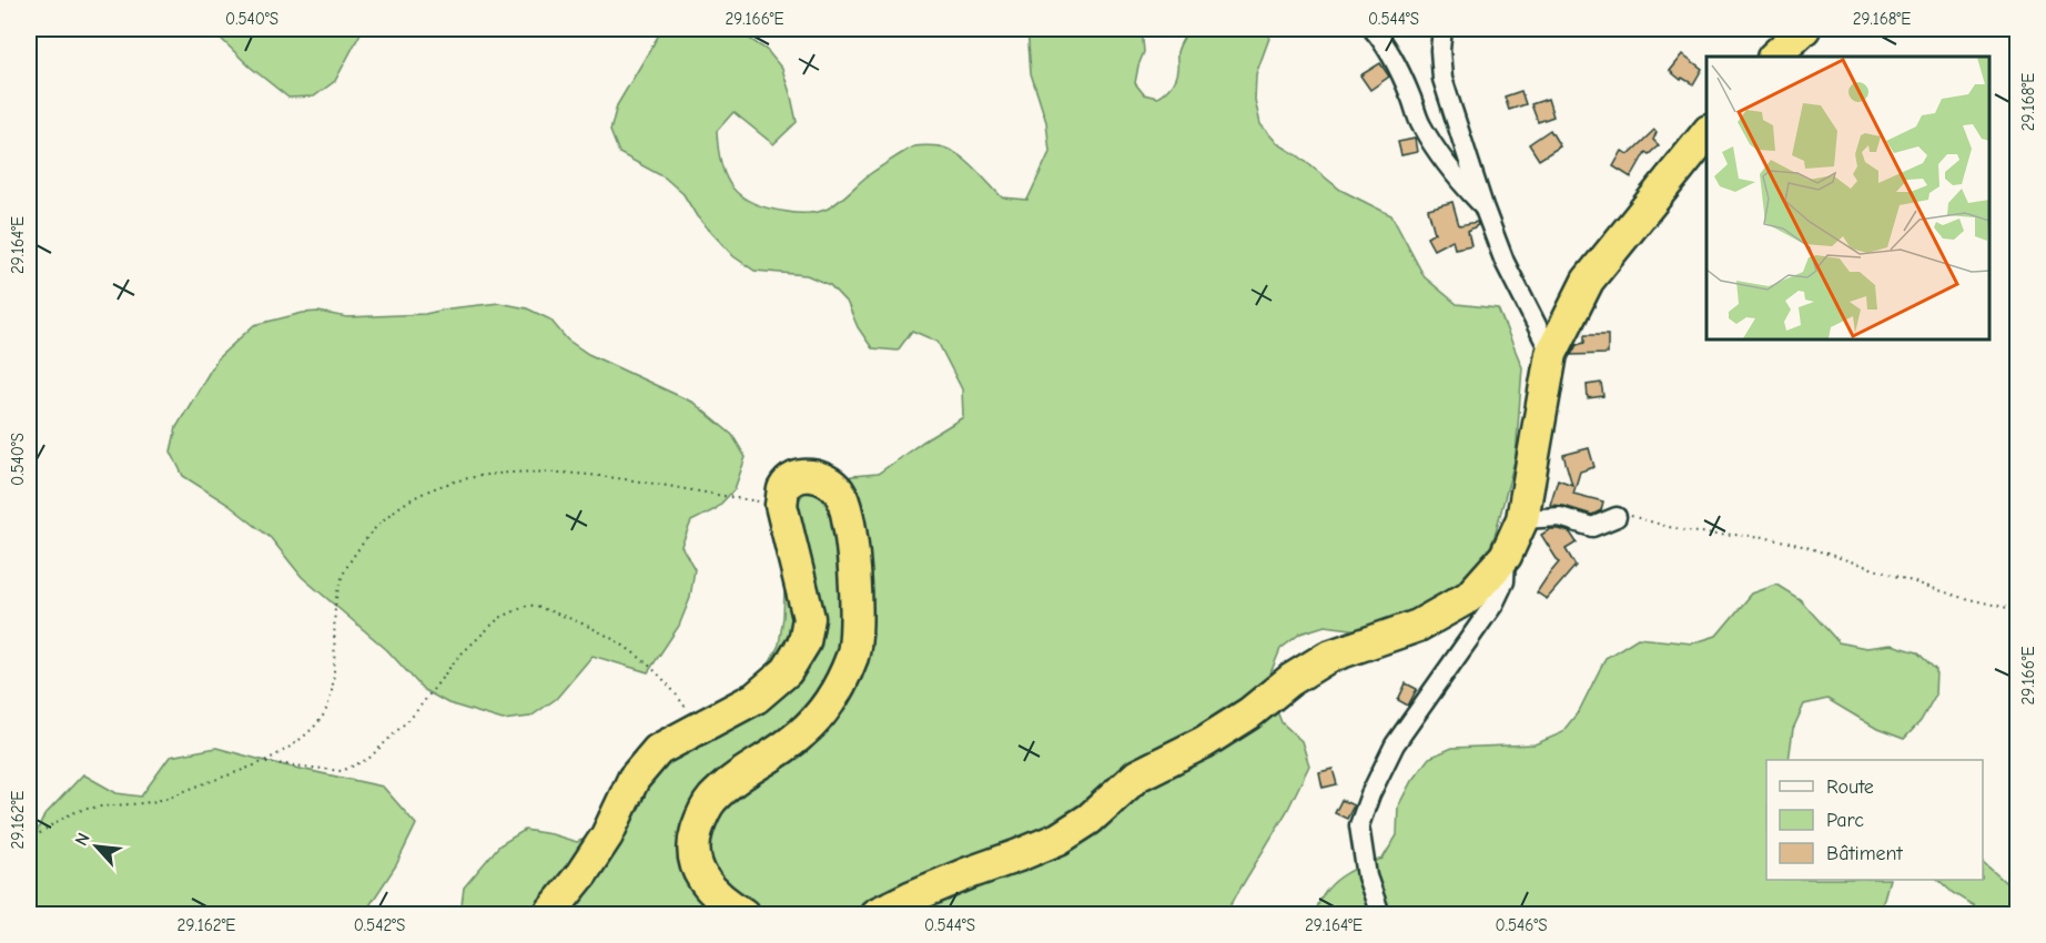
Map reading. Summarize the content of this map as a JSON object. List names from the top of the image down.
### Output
{
  "legend": ["Route", "Parc", "Bâtiment"],
  "north": "top left",
  "coordinates": [
    "0.540°S",
    "29.166°E",
    "0.544°S",
    "29.168°E",
    "29.164°E",
    "29.162°E",
    "0.542°S",
    "0.546°S"
  ]
}
